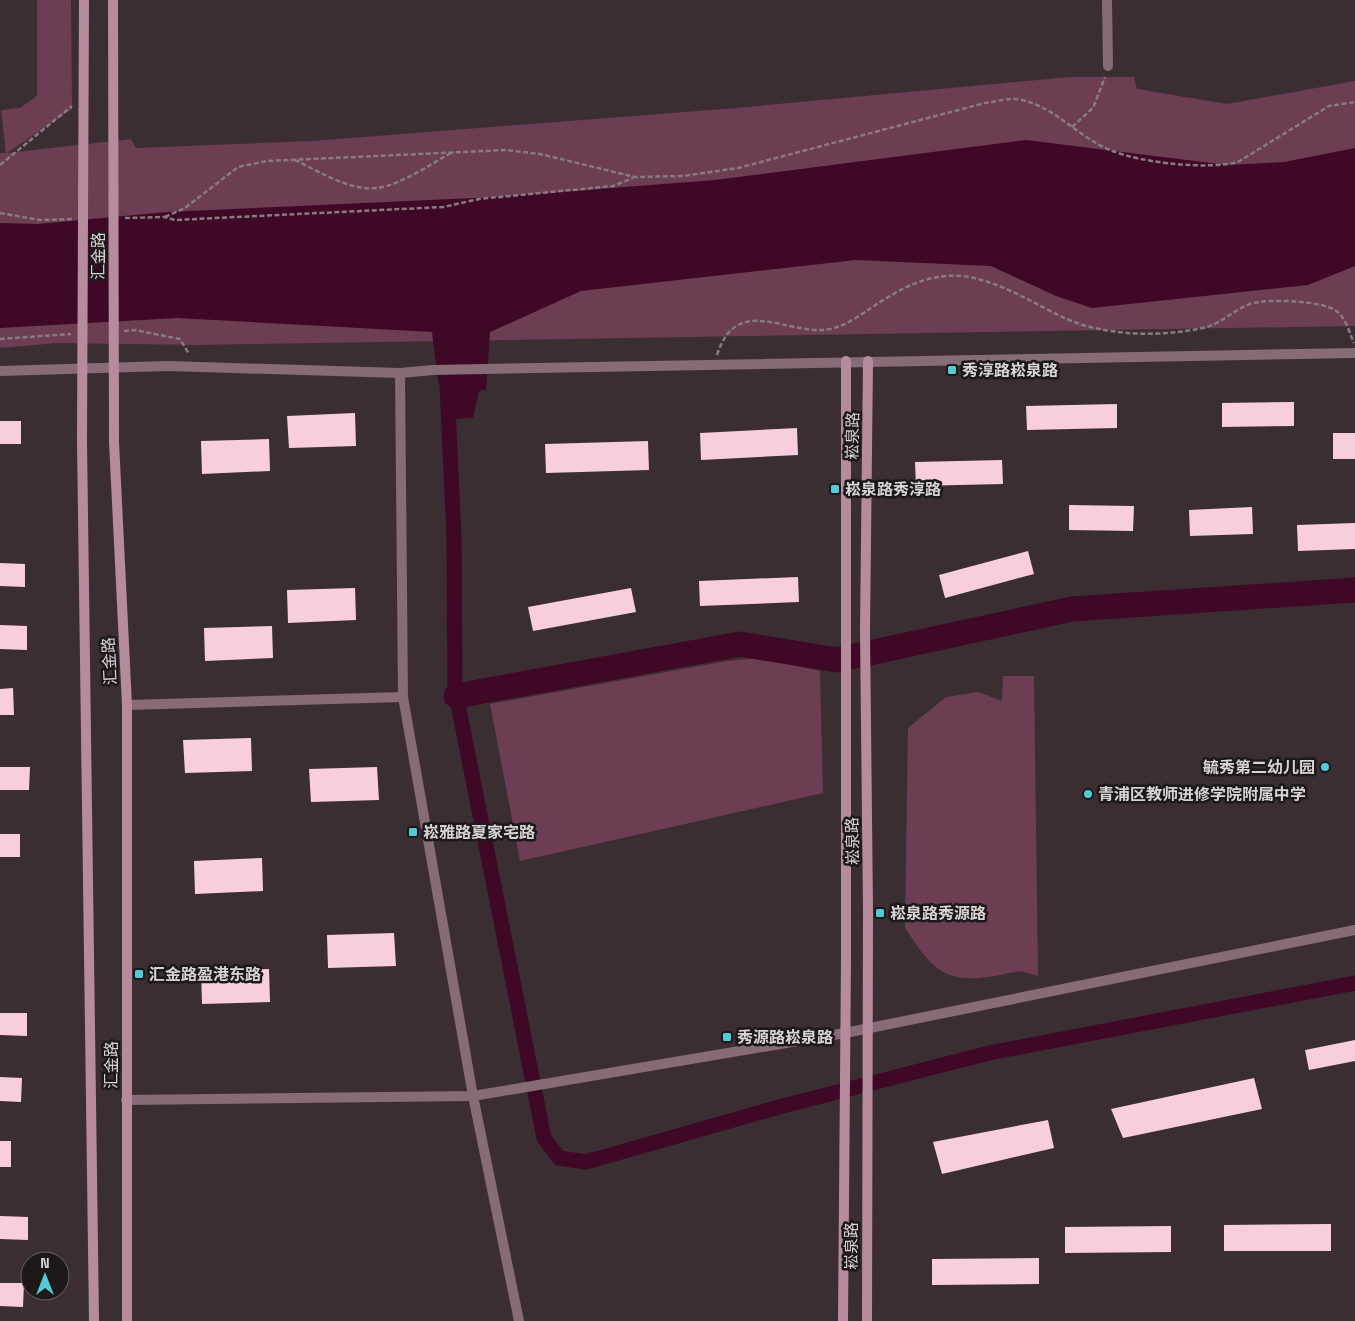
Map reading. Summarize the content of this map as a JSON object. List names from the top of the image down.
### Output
{
  "streets": {
    "main road": ["汇金路", "崧泉路"]
  },
  "places": {
    "transit": [
      "秀淳路崧泉路",
      "崧泉路秀淳路",
      "崧雅路夏家宅路",
      "崧泉路秀源路",
      "汇金路盈港东路",
      "秀源路崧泉路"
    ],
    "other": ["毓秀第二幼儿园", "青浦区教师进修学院附属中学"]
  },
  "north": "top"
}
